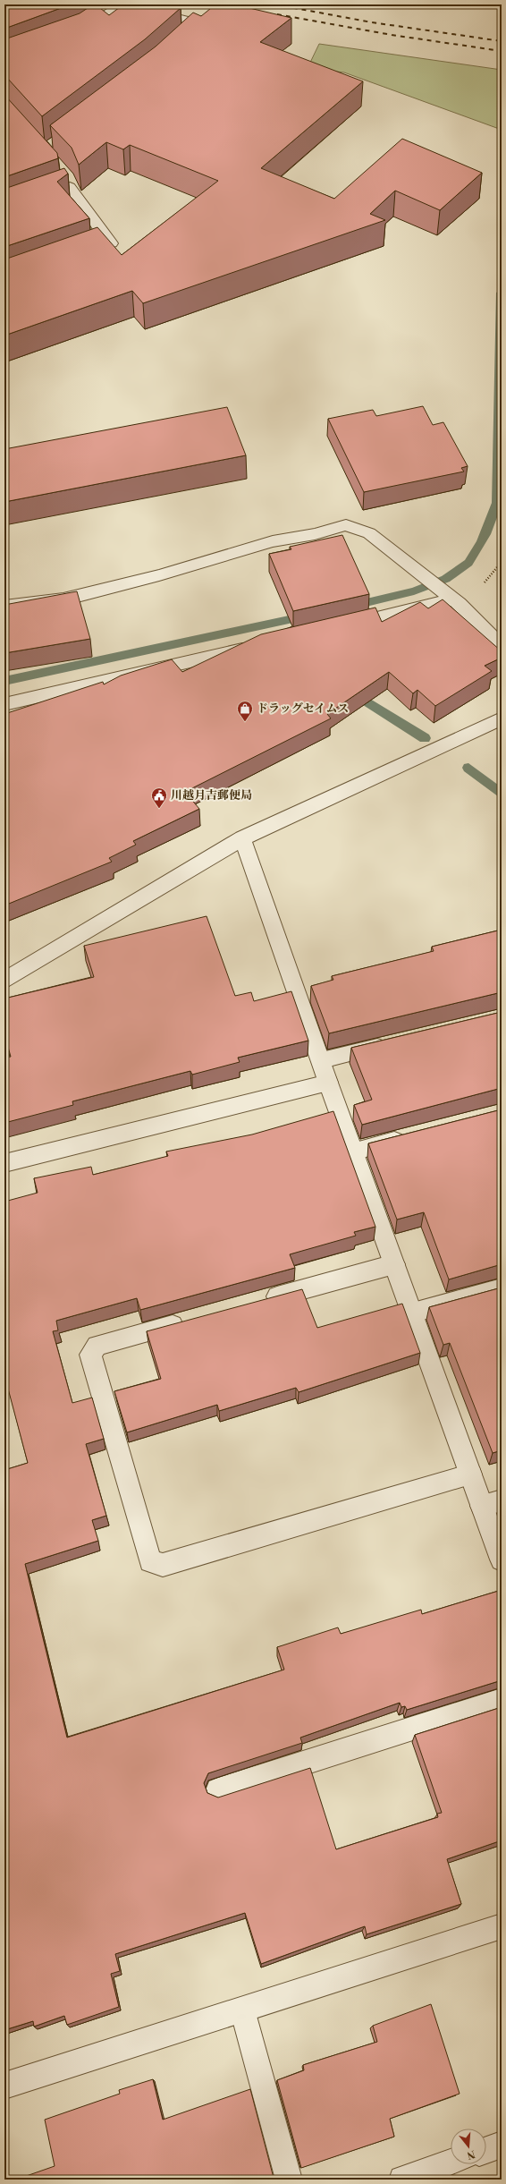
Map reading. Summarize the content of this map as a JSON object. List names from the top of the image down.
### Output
{
  "places": {
    "shop": ["ドラッグセイムス"],
    "public building": ["川越月吉郵便局"]
  },
  "north": "bottom"
}
